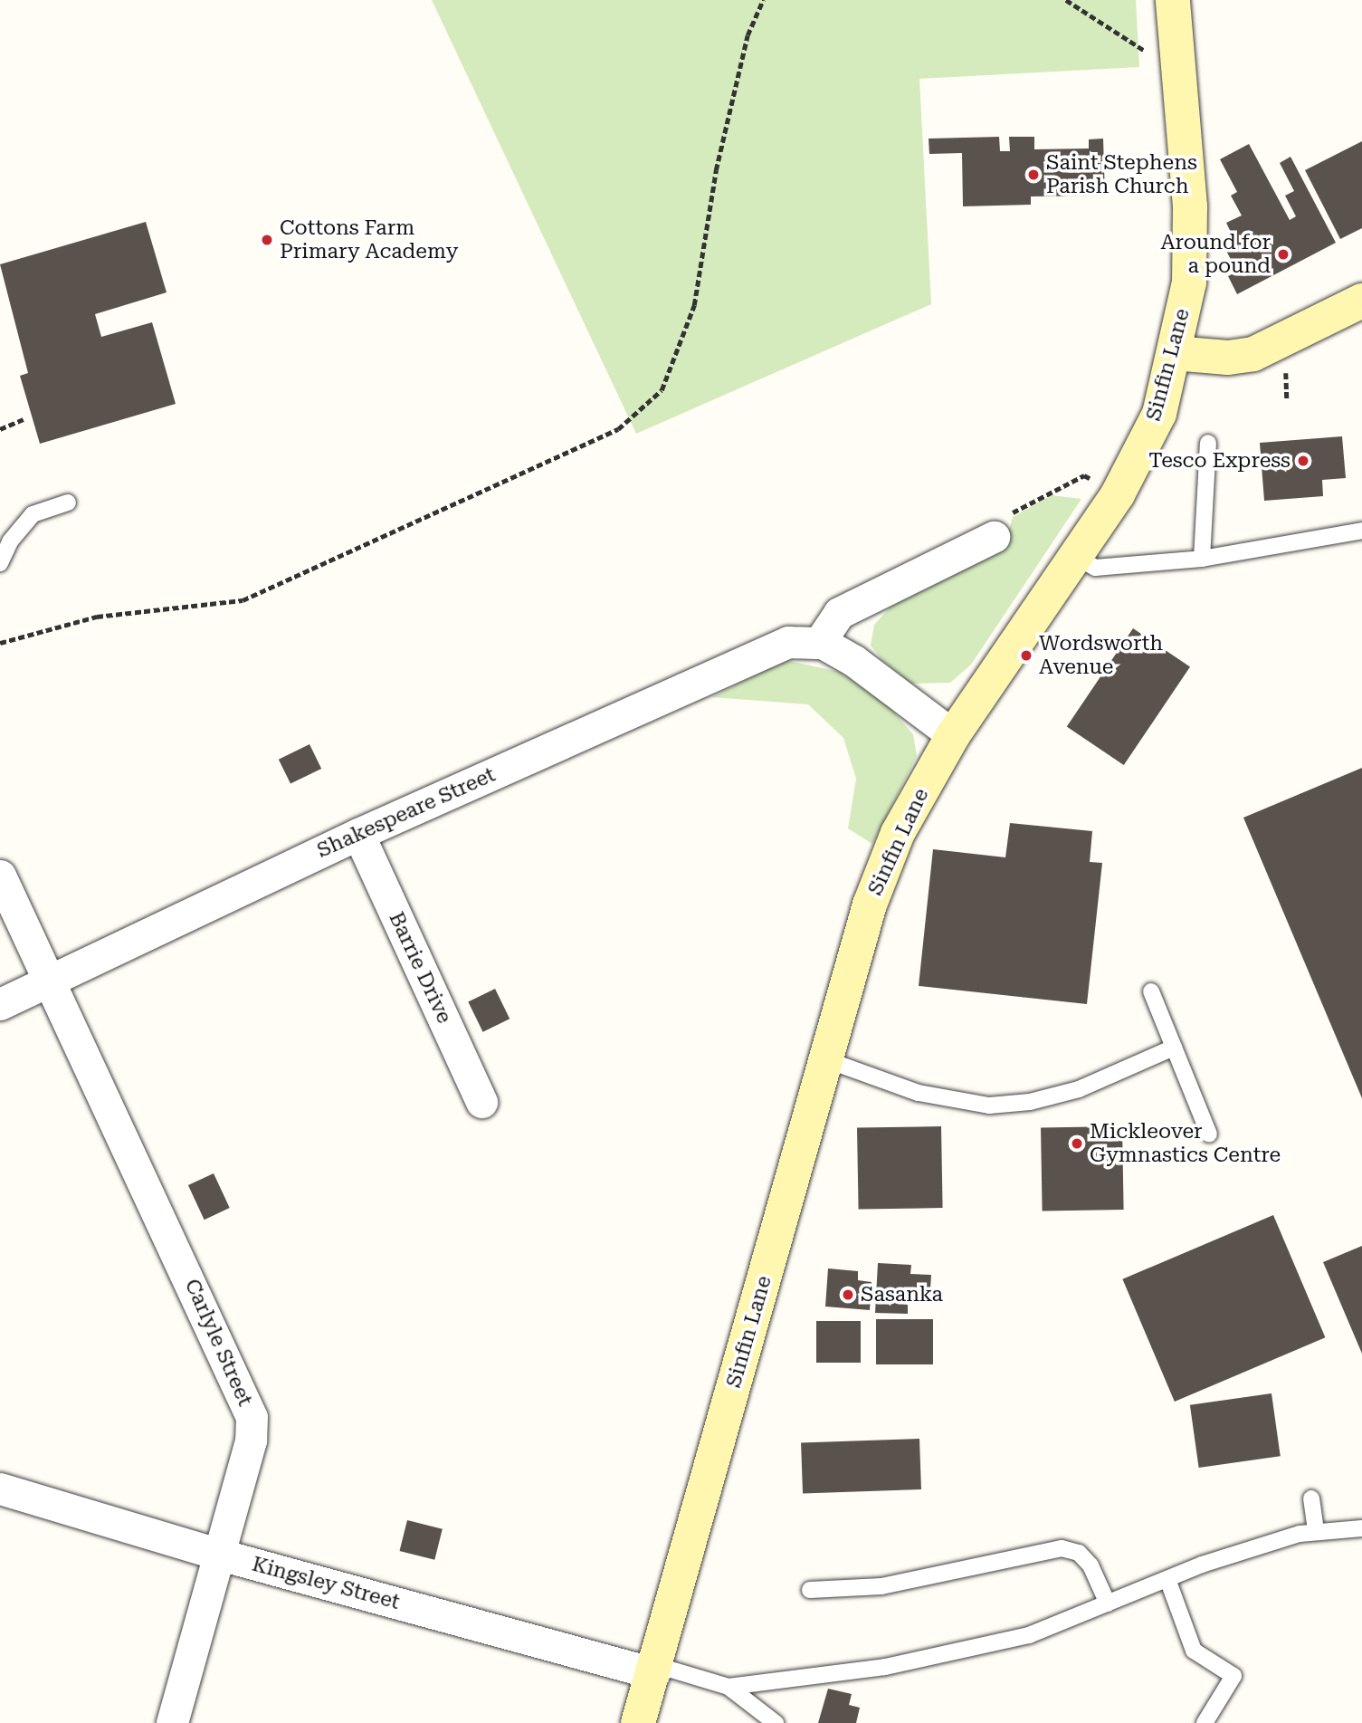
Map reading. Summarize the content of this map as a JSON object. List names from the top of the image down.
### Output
{
  "streets": {
    "street": [
      "Sinfin Lane",
      "Shakespeare Street",
      "Barrie Drive",
      "Carlyle Street",
      "Kingsley Street"
    ]
  },
  "crossings": [
    ["Sinfin Lane", "Shakespeare Street"],
    ["Sinfin Lane", "Kingsley Street"],
    ["Shakespeare Street", "Barrie Drive"],
    ["Shakespeare Street", "Carlyle Street"],
    ["Carlyle Street", "Kingsley Street"]
  ],
  "places": [
    "Saint Stephens Parish Church",
    "Cottons Farm Primary Academy",
    "Around for a pound",
    "Tesco Express",
    "Wordsworth Avenue",
    "Mickleover Gymnastics Centre",
    "Sasanka"
  ]
}
